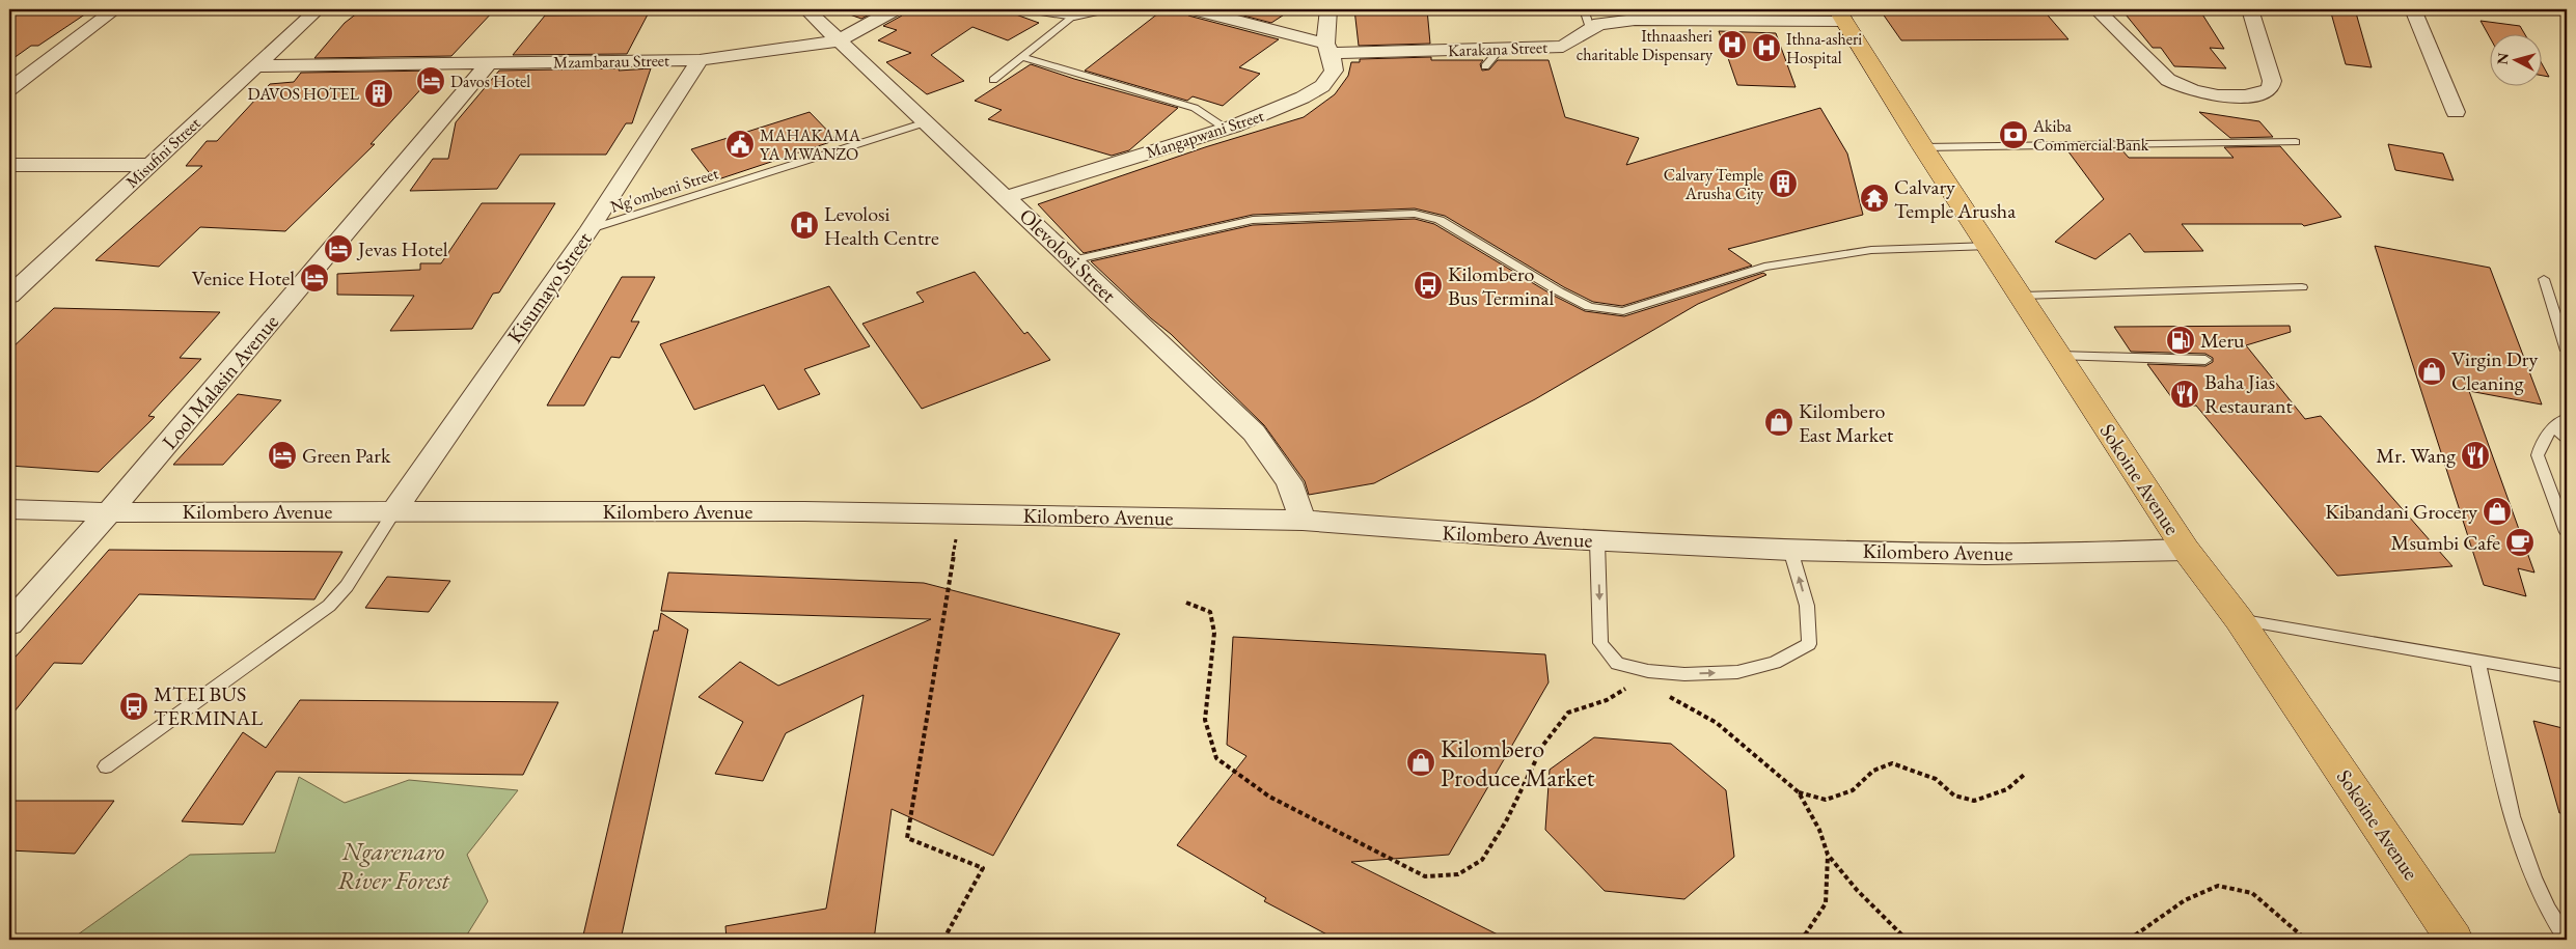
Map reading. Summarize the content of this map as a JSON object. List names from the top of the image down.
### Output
{
  "streets": {
    "main road": ["Sokoine Avenue"],
    "street": [
      "Karakana Street",
      "Mzambarau Street",
      "Mangapwani Street",
      "Misufini Street",
      "Olevolosi Street",
      "Kisumayo Street",
      "Lool Malasin Avenue",
      "Kilombero Avenue"
    ],
    "lane": ["Ng'ombeni Street"]
  },
  "crossings": [
    ["Karakana Street", "Mangapwani Street"],
    ["Karakana Street", "Sokoine Avenue"],
    ["Mzambarau Street", "Misufini Street"],
    ["Mzambarau Street", "Olevolosi Street"],
    ["Mzambarau Street", "Kisumayo Street"],
    ["Mzambarau Street", "Lool Malasin Avenue"],
    ["Mangapwani Street", "Olevolosi Street"],
    ["Ng'ombeni Street", "Olevolosi Street"],
    ["Ng'ombeni Street", "Kisumayo Street"],
    ["Olevolosi Street", "Kilombero Avenue"],
    ["Kisumayo Street", "Kilombero Avenue"],
    ["Lool Malasin Avenue", "Kilombero Avenue"],
    ["Sokoine Avenue", "Kilombero Avenue"]
  ],
  "parks": ["Ngarenaro River Forest"],
  "places": {
    "hospital": ["Ithnaasheri charitable Dispensary", "Ithna-asheri Hospital", "Levolosi Health Centre"],
    "hotel": [
      "Davos Hotel",
      "Jevas Hotel",
      "Venice Hotel",
      "Green Park"
    ],
    "building": ["DAVOS HOTEL", "Calvary Temple Arusha City"],
    "bank": ["Akiba Commercial Bank"],
    "public building": ["MAHAKAMA YA MWANZO"],
    "temple": ["Calvary Temple Arusha"],
    "bus stop": ["Kilombero Bus Terminal", "MTEI BUS TERMINAL"],
    "fuel station": ["Meru"],
    "shop": [
      "Virgin Dry Cleaning",
      "Kilombero East Market",
      "Kibandani Grocery",
      "Kilombero Produce Market"
    ],
    "restaurant": ["Baha Jias Restaurant", "Mr. Wang"],
    "cafe": ["Msumbi Cafe"]
  },
  "north": "left"
}
